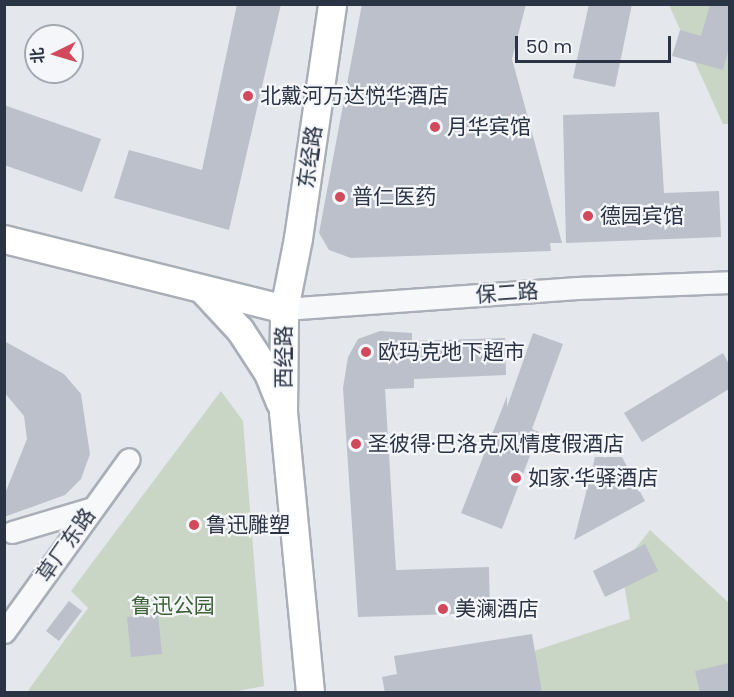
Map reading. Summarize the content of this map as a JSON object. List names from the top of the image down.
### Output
{
  "streets": {
    "main road": ["东经路", "西经路"],
    "street": ["保二路", "草厂东路"]
  },
  "crossings": [
    ["东经路", "保二路"],
    ["东经路", "西经路"],
    ["保二路", "西经路"]
  ],
  "parks": ["鲁迅公园"],
  "places": [
    "北戴河万达悦华酒店",
    "月华宾馆",
    "普仁医药",
    "德园宾馆",
    "欧玛克地下超市",
    "圣彼得·巴洛克风情度假酒店",
    "如家·华驿酒店",
    "鲁迅雕塑",
    "美澜酒店"
  ],
  "scale_bar": "50 m",
  "north": "left"
}
